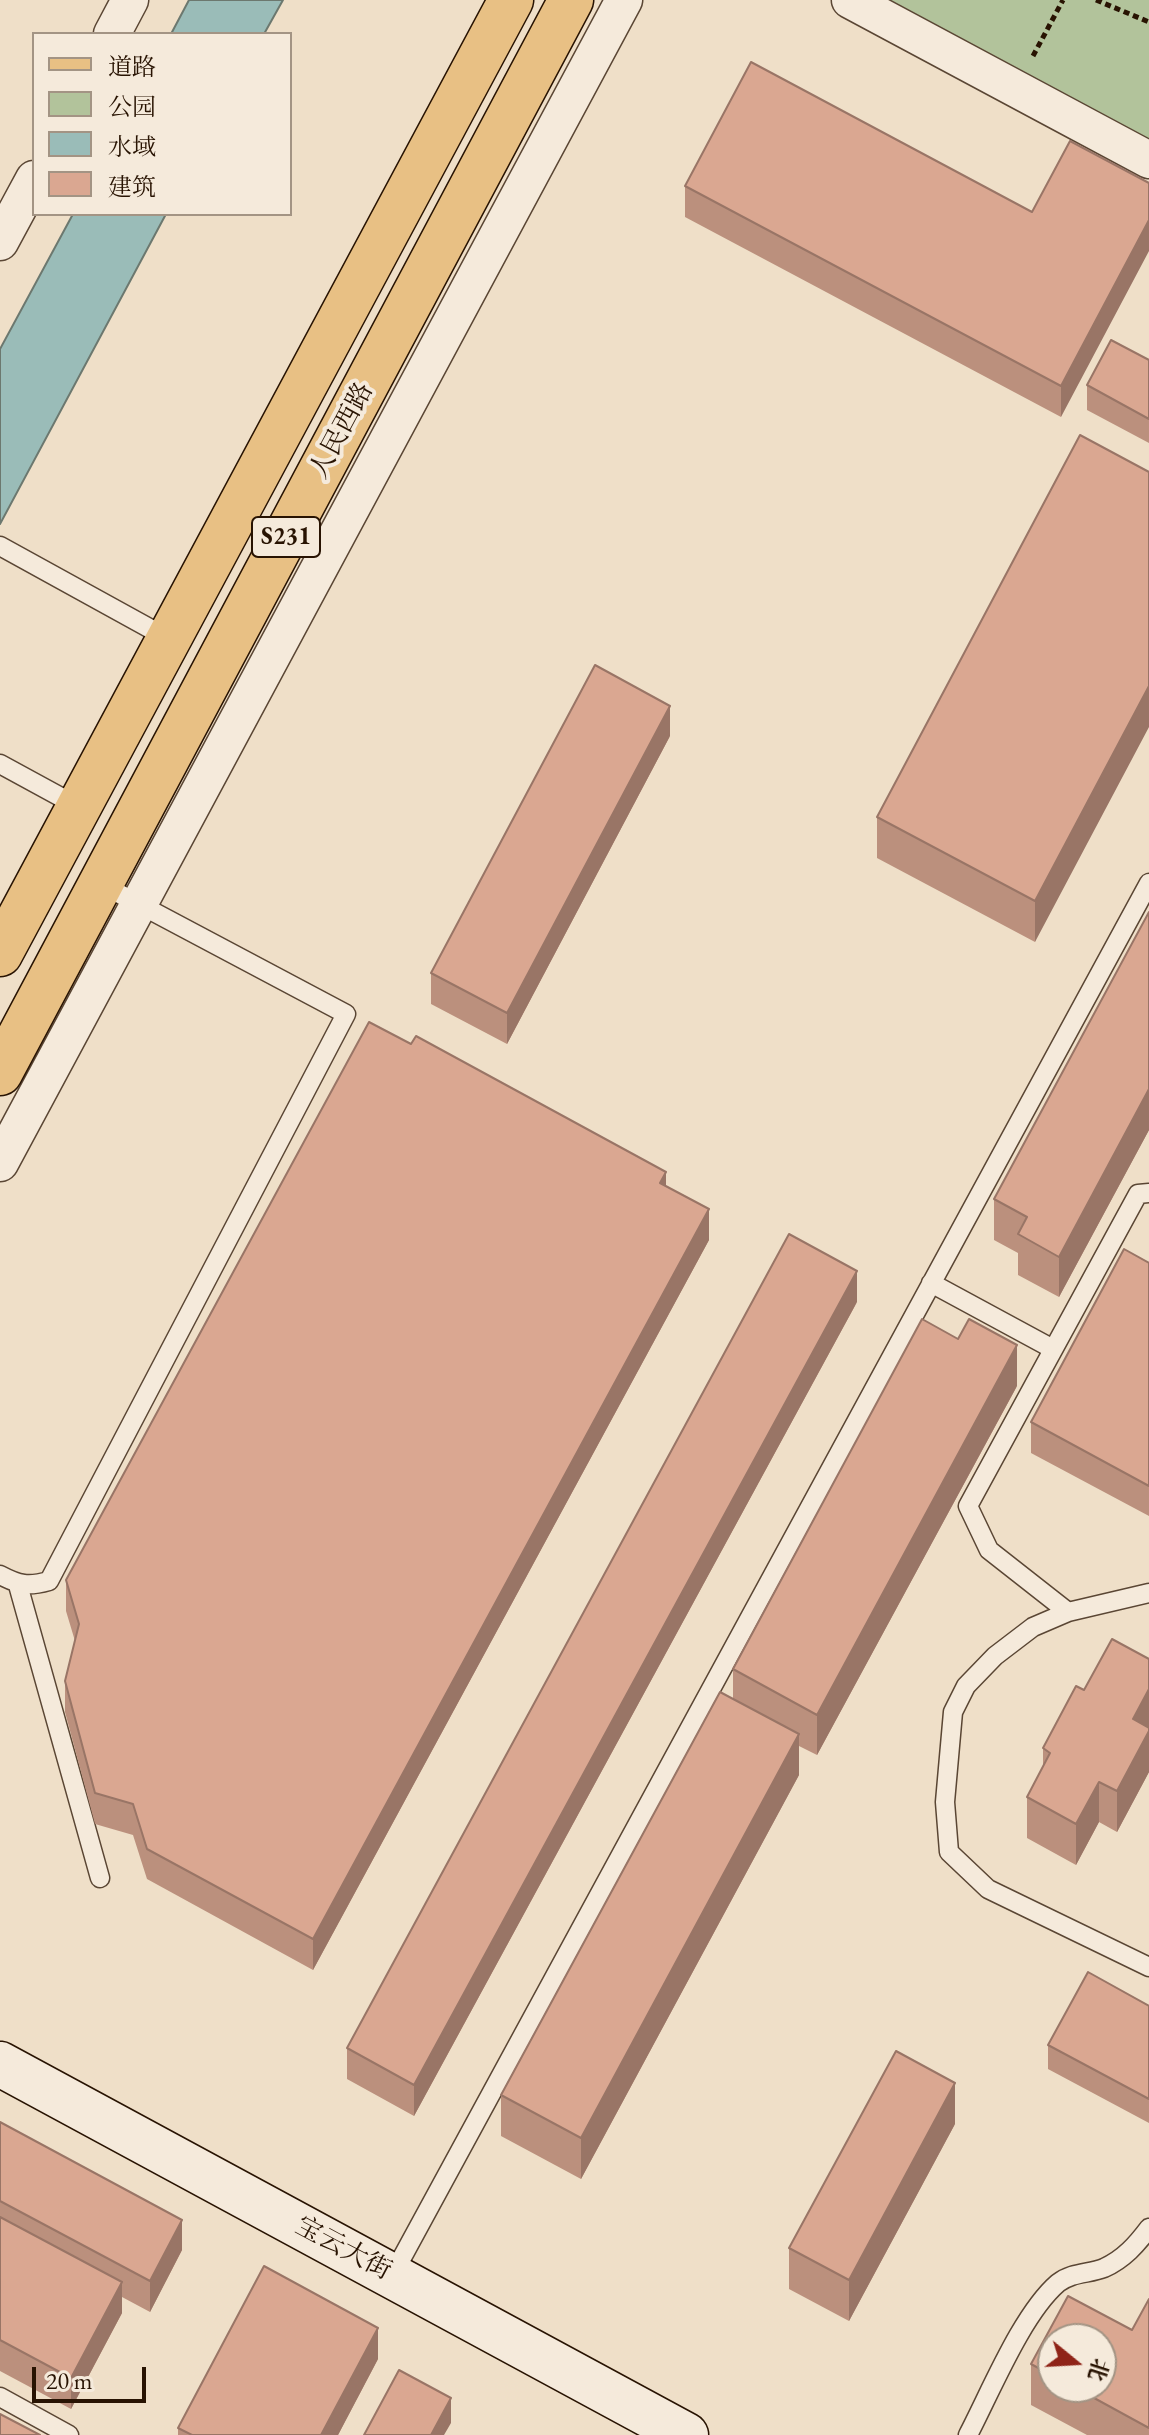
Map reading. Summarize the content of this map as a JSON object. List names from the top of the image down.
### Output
{
  "streets": {
    "main road": ["人民西路", "S231"],
    "street": ["宝云大街"]
  },
  "legend": [
    "道路",
    "公园",
    "水域",
    "建筑"
  ],
  "scale_bar": "20 m",
  "north": "right"
}
